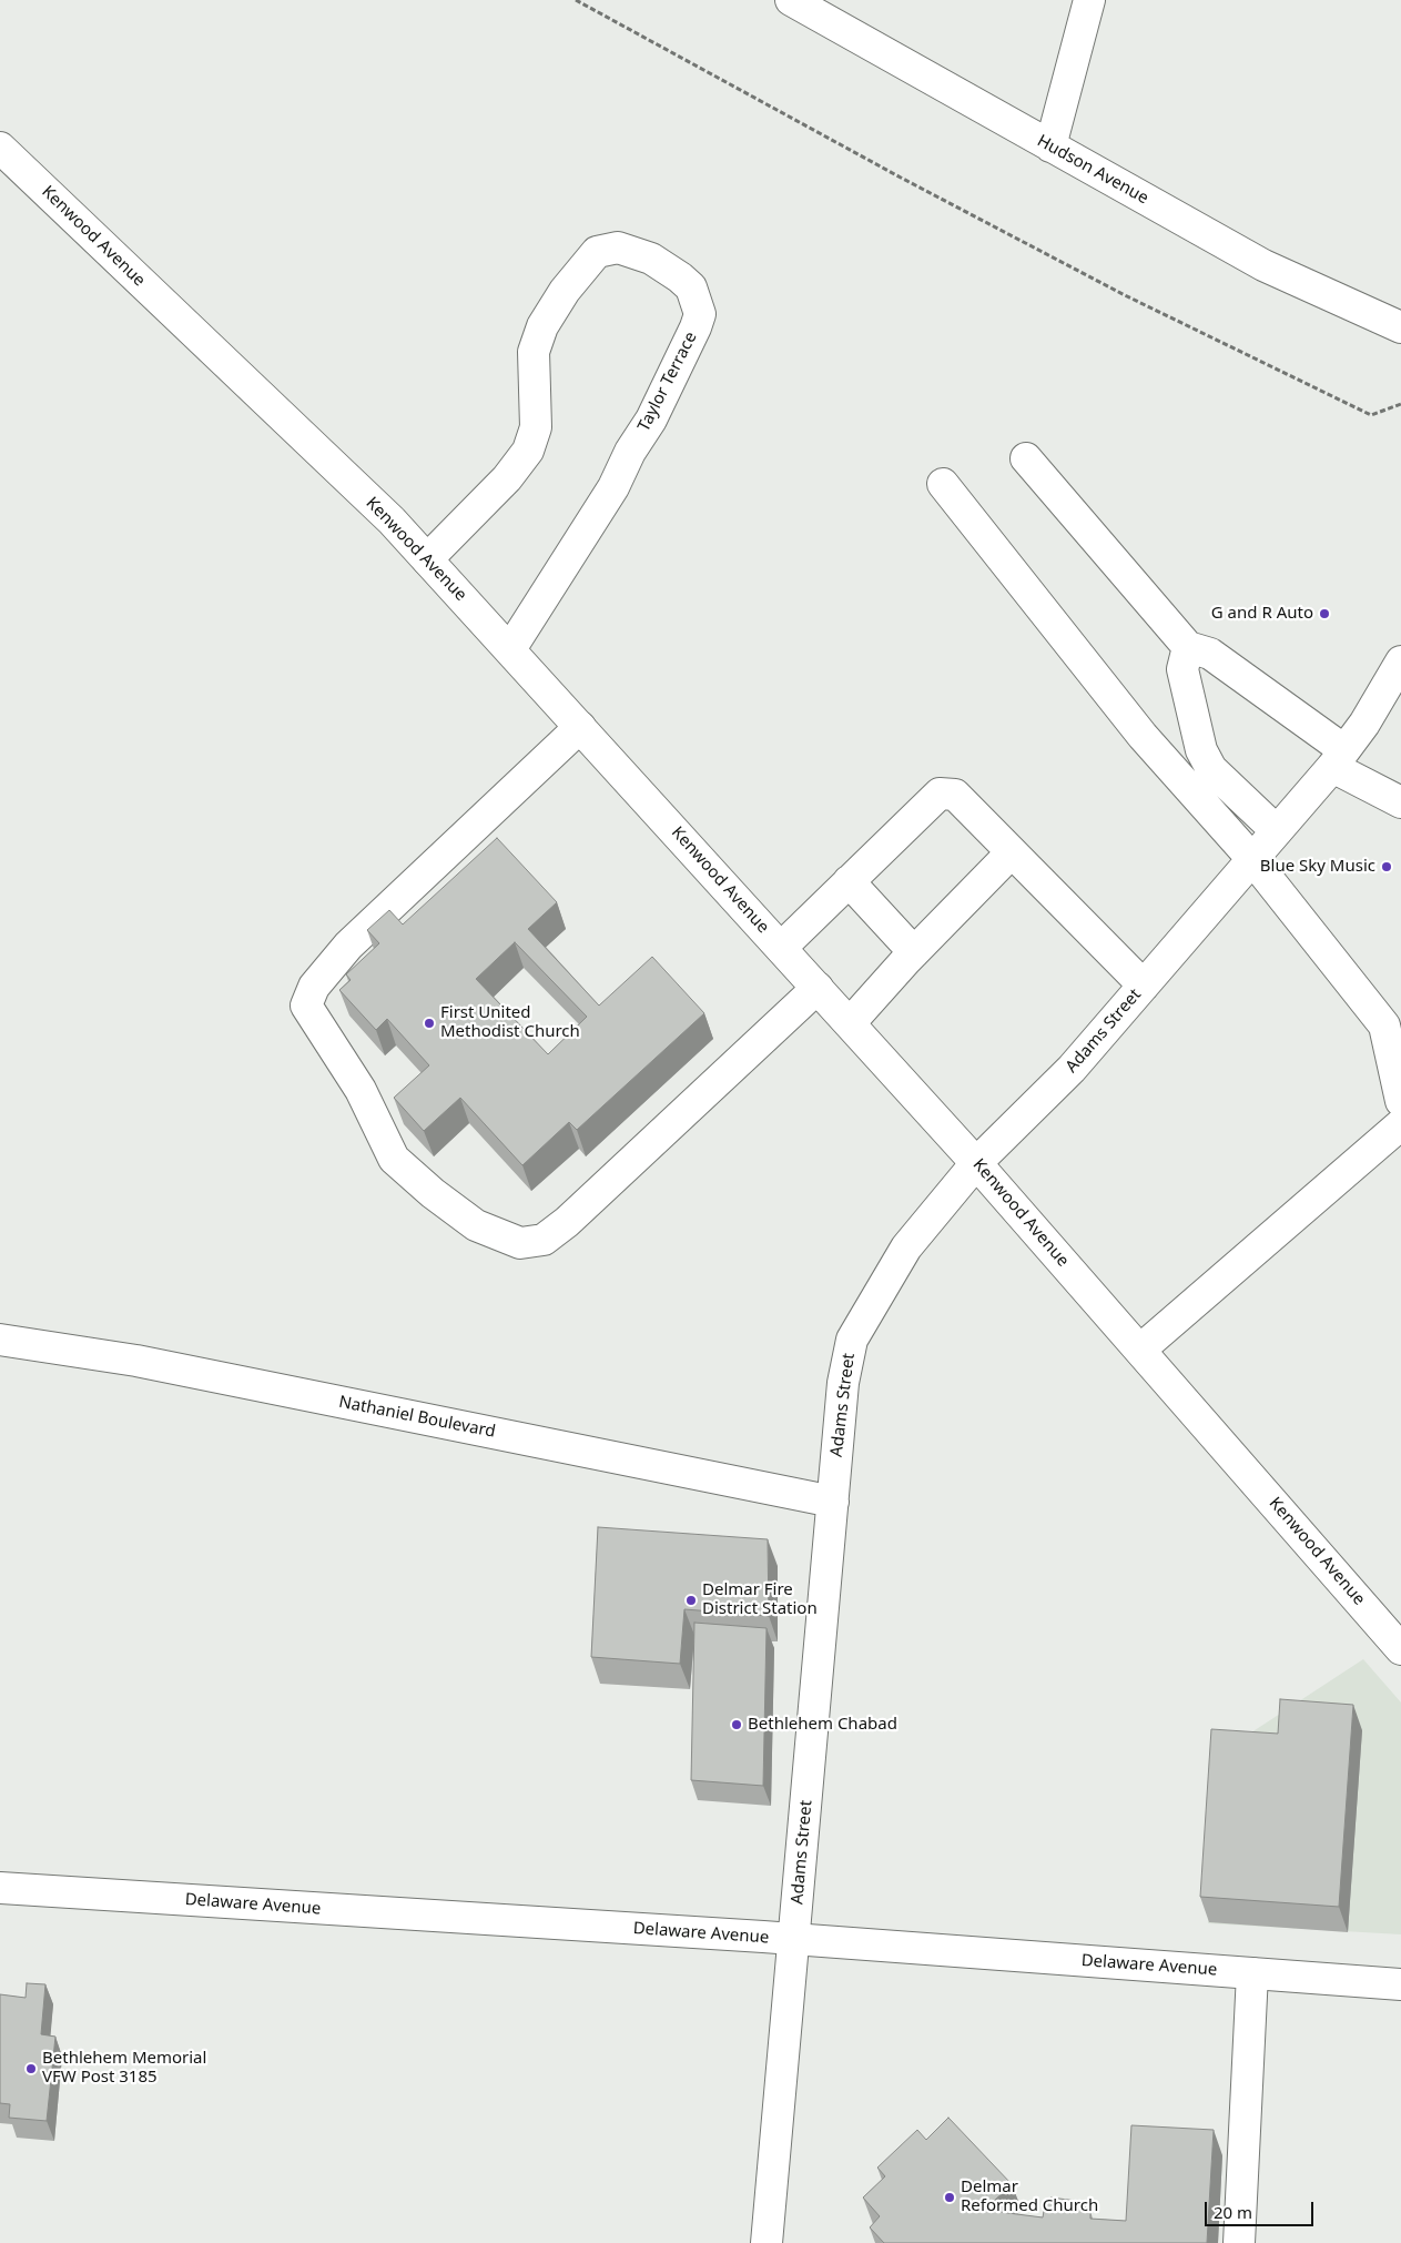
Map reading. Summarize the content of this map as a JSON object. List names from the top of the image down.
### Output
{
  "streets": {
    "street": [
      "Hudson Avenue",
      "Kenwood Avenue",
      "Taylor Terrace",
      "Adams Street",
      "Nathaniel Boulevard",
      "Delaware Avenue"
    ]
  },
  "crossings": [
    ["Kenwood Avenue", "Taylor Terrace"],
    ["Kenwood Avenue", "Adams Street"],
    ["Adams Street", "Nathaniel Boulevard"],
    ["Adams Street", "Delaware Avenue"]
  ],
  "places": [
    "G and R Auto",
    "Blue Sky Music",
    "First United Methodist Church",
    "Delmar Fire District Station",
    "Bethlehem Chabad",
    "Bethlehem Memorial VFW Post 3185",
    "Delmar Reformed Church"
  ],
  "scale_bar": "20 m"
}
